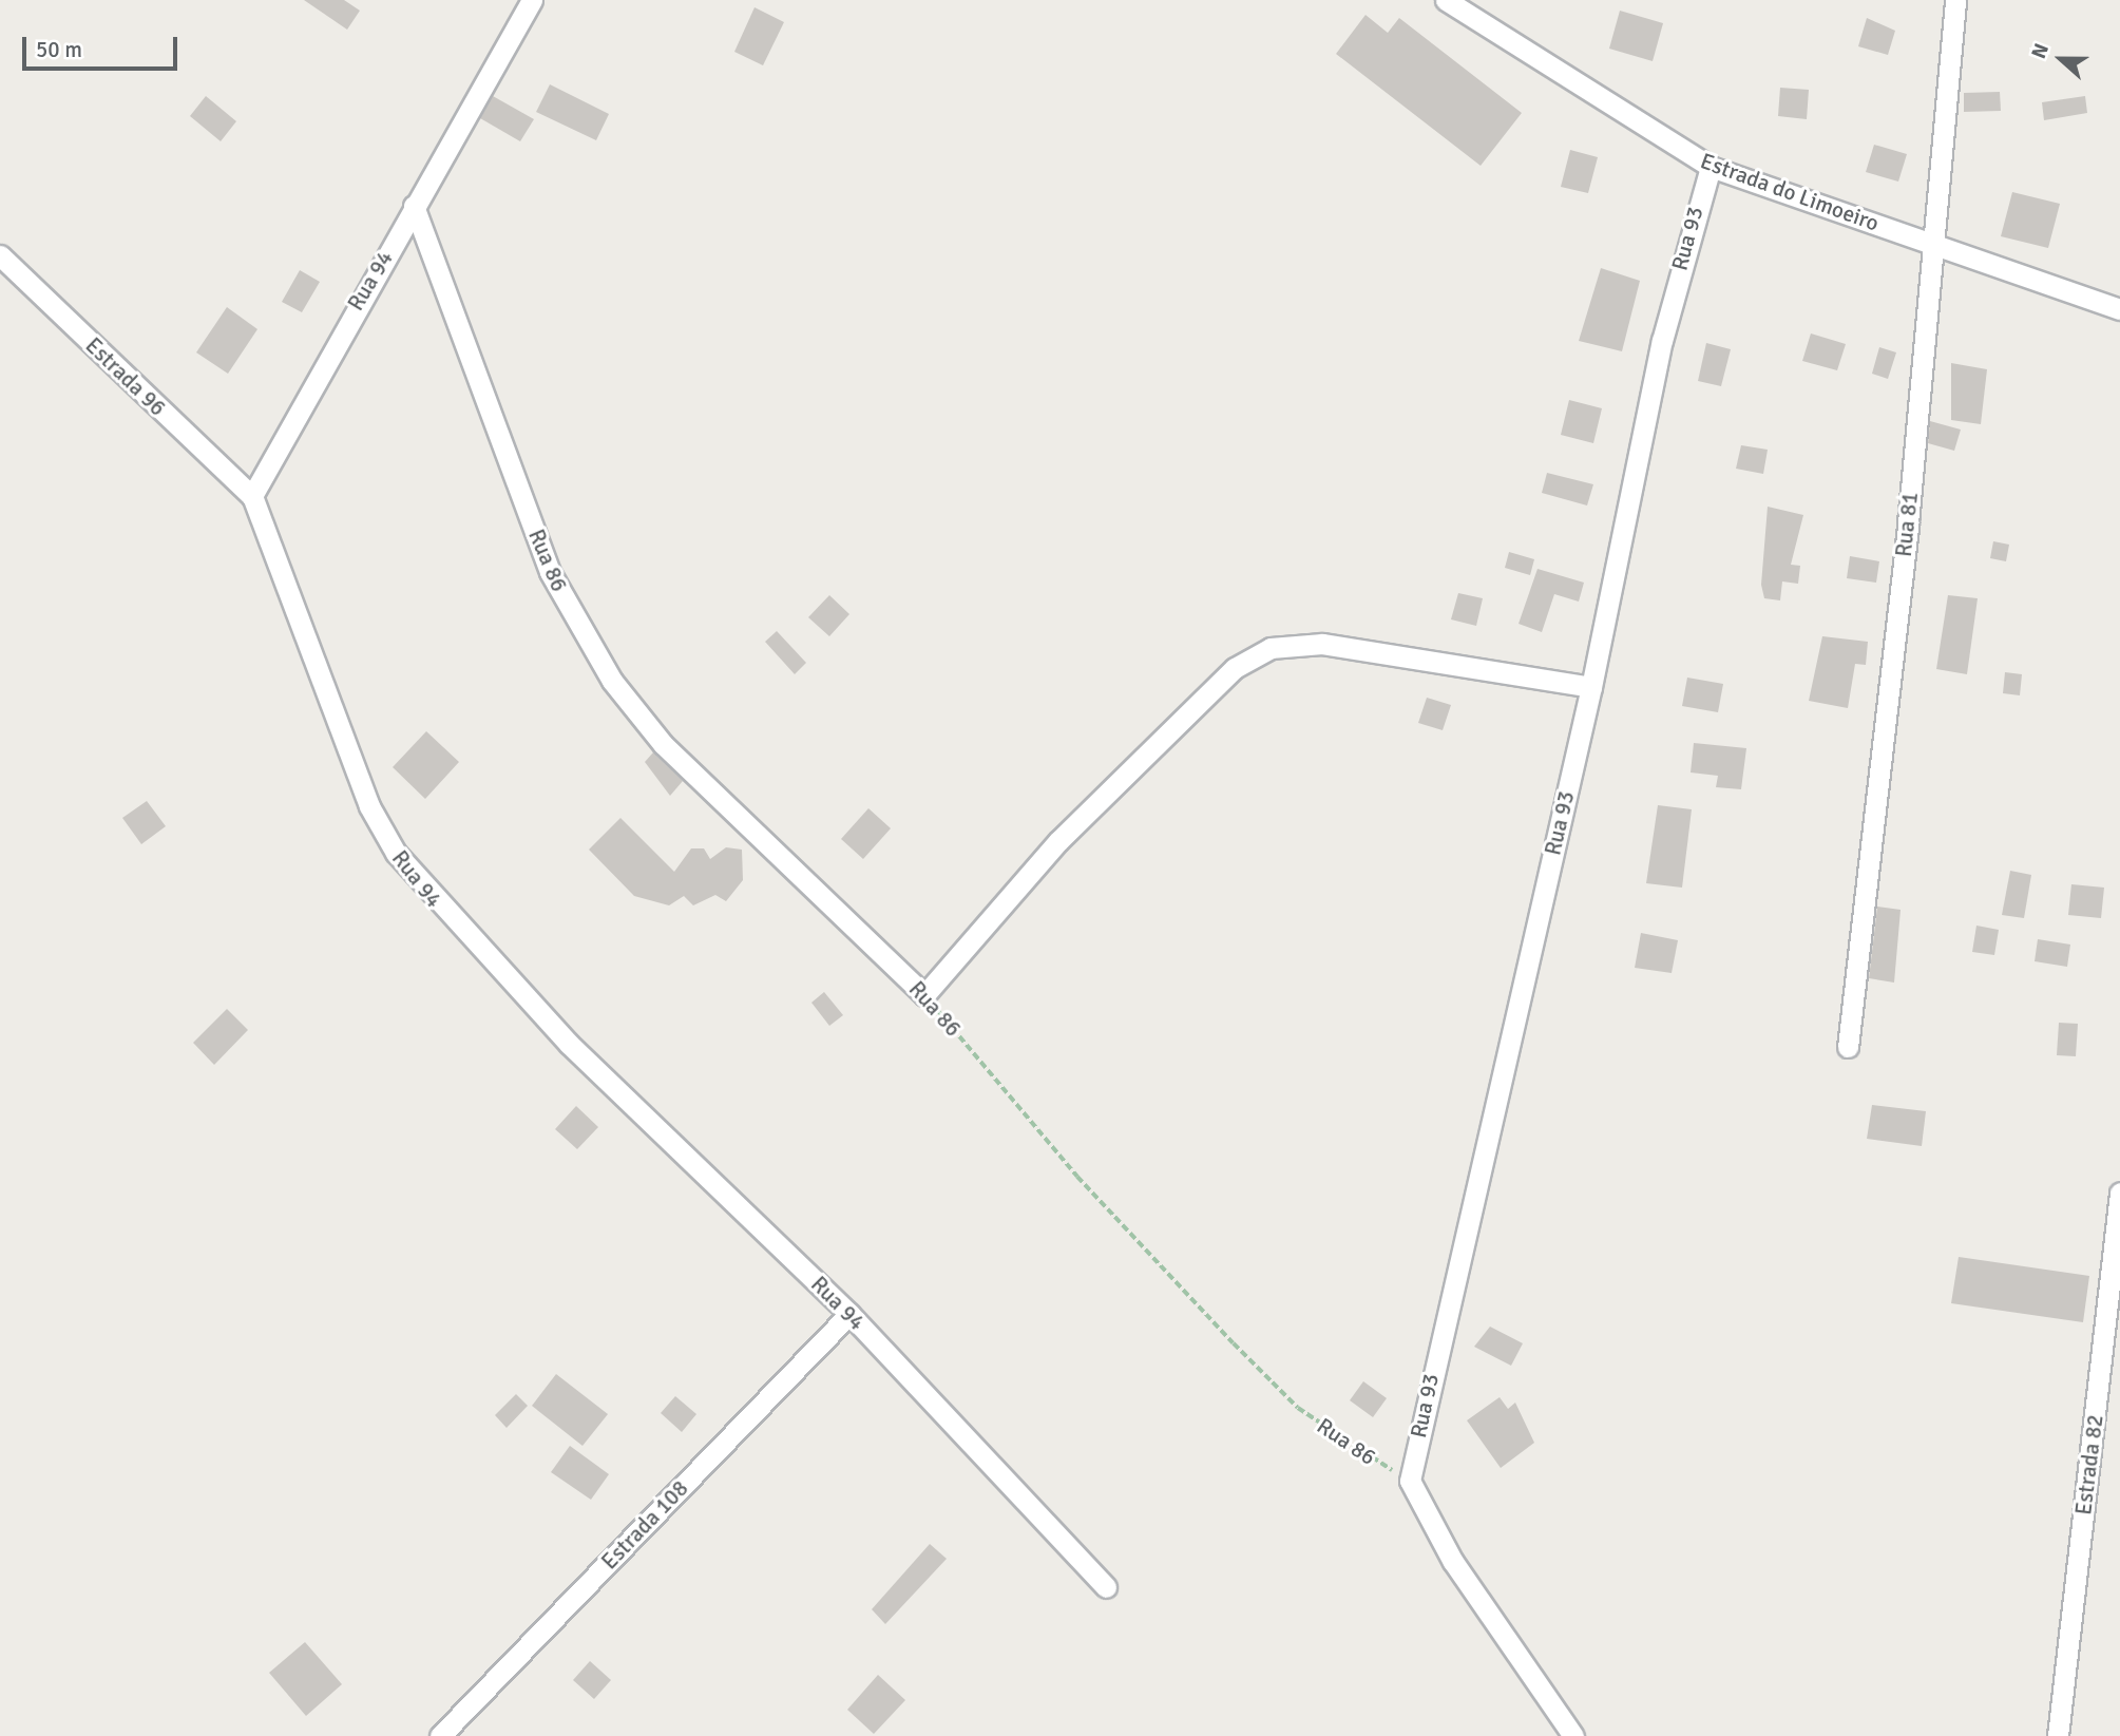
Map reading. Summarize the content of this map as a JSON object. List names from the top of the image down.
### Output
{
  "streets": {
    "street": [
      "Estrada do Limoeiro",
      "Rua 93",
      "Rua 94",
      "Estrada 96",
      "Rua 81",
      "Rua 86",
      "Estrada 82",
      "Estrada 108"
    ]
  },
  "crossings": [
    ["Estrada do Limoeiro", "Rua 93"],
    ["Estrada do Limoeiro", "Rua 81"],
    ["Rua 93", "Rua 86"],
    ["Rua 94", "Estrada 96"],
    ["Rua 94", "Rua 86"],
    ["Rua 94", "Estrada 108"]
  ],
  "scale_bar": "50 m",
  "north": "left"
}
